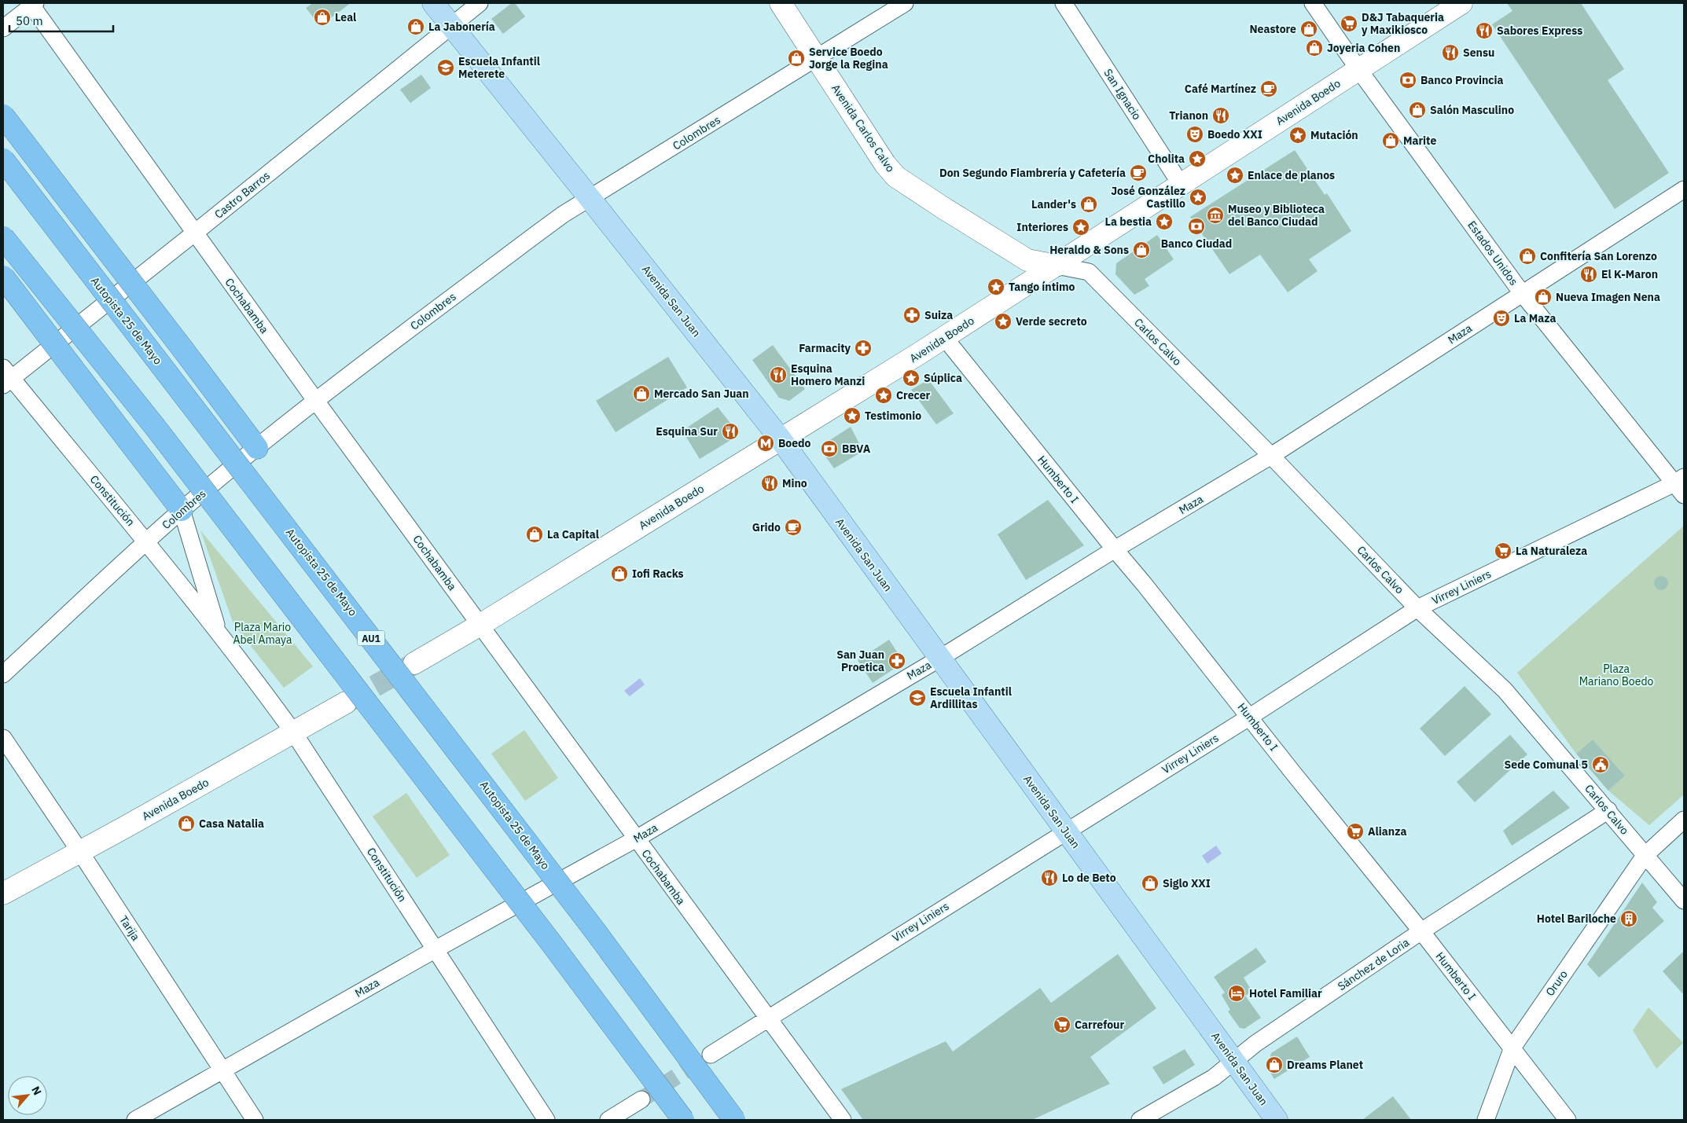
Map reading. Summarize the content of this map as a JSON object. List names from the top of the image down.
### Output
{
  "streets": {
    "highway": ["Autopista 25 de Mayo", "AU1"],
    "main road": ["Avenida Boedo", "Avenida Carlos Calvo", "Avenida San Juan"],
    "street": [
      "San Ignacio",
      "Colombres",
      "Castro Barros",
      "Estados Unidos",
      "Cochabamba",
      "Maza",
      "Carlos Calvo",
      "Humberto I",
      "Constitución",
      "Virrey Liniers",
      "Tarija",
      "Sánchez de Loria",
      "Oruro"
    ]
  },
  "crossings": [
    ["San Ignacio", "Avenida Boedo"],
    ["Avenida Boedo", "Avenida Carlos Calvo"],
    ["Avenida Boedo", "Estados Unidos"],
    ["Avenida Boedo", "Avenida San Juan"],
    ["Avenida Boedo", "Cochabamba"],
    ["Avenida Boedo", "Carlos Calvo"],
    ["Avenida Boedo", "Humberto I"],
    ["Avenida Boedo", "Constitución"],
    ["Avenida Boedo", "Tarija"],
    ["Avenida Carlos Calvo", "Colombres"],
    ["Avenida Carlos Calvo", "Carlos Calvo"],
    ["Colombres", "Avenida San Juan"],
    ["Colombres", "Cochabamba"],
    ["Colombres", "Constitución"],
    ["Castro Barros", "Avenida San Juan"],
    ["Castro Barros", "Cochabamba"],
    ["Castro Barros", "Constitución"],
    ["Estados Unidos", "Maza"],
    ["Estados Unidos", "Virrey Liniers"],
    ["Avenida San Juan", "Maza"],
    ["Avenida San Juan", "Virrey Liniers"],
    ["Avenida San Juan", "Sánchez de Loria"],
    ["Cochabamba", "Maza"],
    ["Cochabamba", "Virrey Liniers"],
    ["Maza", "Carlos Calvo"],
    ["Maza", "Humberto I"],
    ["Maza", "Constitución"],
    ["Maza", "Tarija"],
    ["Carlos Calvo", "Virrey Liniers"],
    ["Carlos Calvo", "Sánchez de Loria"],
    ["Carlos Calvo", "Oruro"],
    ["Humberto I", "Virrey Liniers"],
    ["Humberto I", "Sánchez de Loria"],
    ["Humberto I", "Oruro"]
  ],
  "parks": ["Plaza Mario Abel Amaya", "Plaza Mariano Boedo"],
  "places": {
    "shop": [
      "Leal",
      "La Jabonería",
      "Neastore",
      "Joyeria Cohen",
      "Service Boedo Jorge la Regina",
      "Salón Masculino",
      "Marite",
      "Lander's",
      "Heraldo & Sons",
      "Confitería San Lorenzo",
      "Nueva Imagen Nena",
      "Mercado San Juan",
      "La Capital",
      "Iofi Racks",
      "Casa Natalia",
      "Siglo XXI",
      "Dreams Planet"
    ],
    "supermarket": [
      "D&J Tabaqueria y Maxikiosco",
      "La Naturaleza",
      "Alianza",
      "Carrefour"
    ],
    "restaurant": [
      "Sabores Express",
      "Sensu",
      "Trianon",
      "El K-Maron",
      "Esquina Homero Manzi",
      "Esquina Sur",
      "Mino",
      "Lo de Beto"
    ],
    "school or university": ["Escuela Infantil Meterete", "Escuela Infantil Ardillitas"],
    "bank": ["Banco Provincia", "Banco Ciudad", "BBVA"],
    "cafe": ["Café Martínez", "Don Segundo Fiambrería y Cafetería", "Grido"],
    "theatre": ["Boedo XXI", "La Maza"],
    "place": [
      "Mutación",
      "Cholita",
      "Enlace de planos",
      "José González Castillo",
      "La bestia",
      "Interiores",
      "Tango íntimo",
      "Verde secreto",
      "Súplica",
      "Crecer",
      "Testimonio"
    ],
    "museum": ["Museo y Biblioteca del Banco Ciudad"],
    "pharmacy": ["Suiza", "Farmacity", "San Juan Proetica"],
    "metro station": ["Boedo"],
    "public building": ["Sede Comunal 5"],
    "building": ["Hotel Bariloche"],
    "hotel": ["Hotel Familiar"]
  },
  "scale_bar": "50 m",
  "north": "top right"
}
